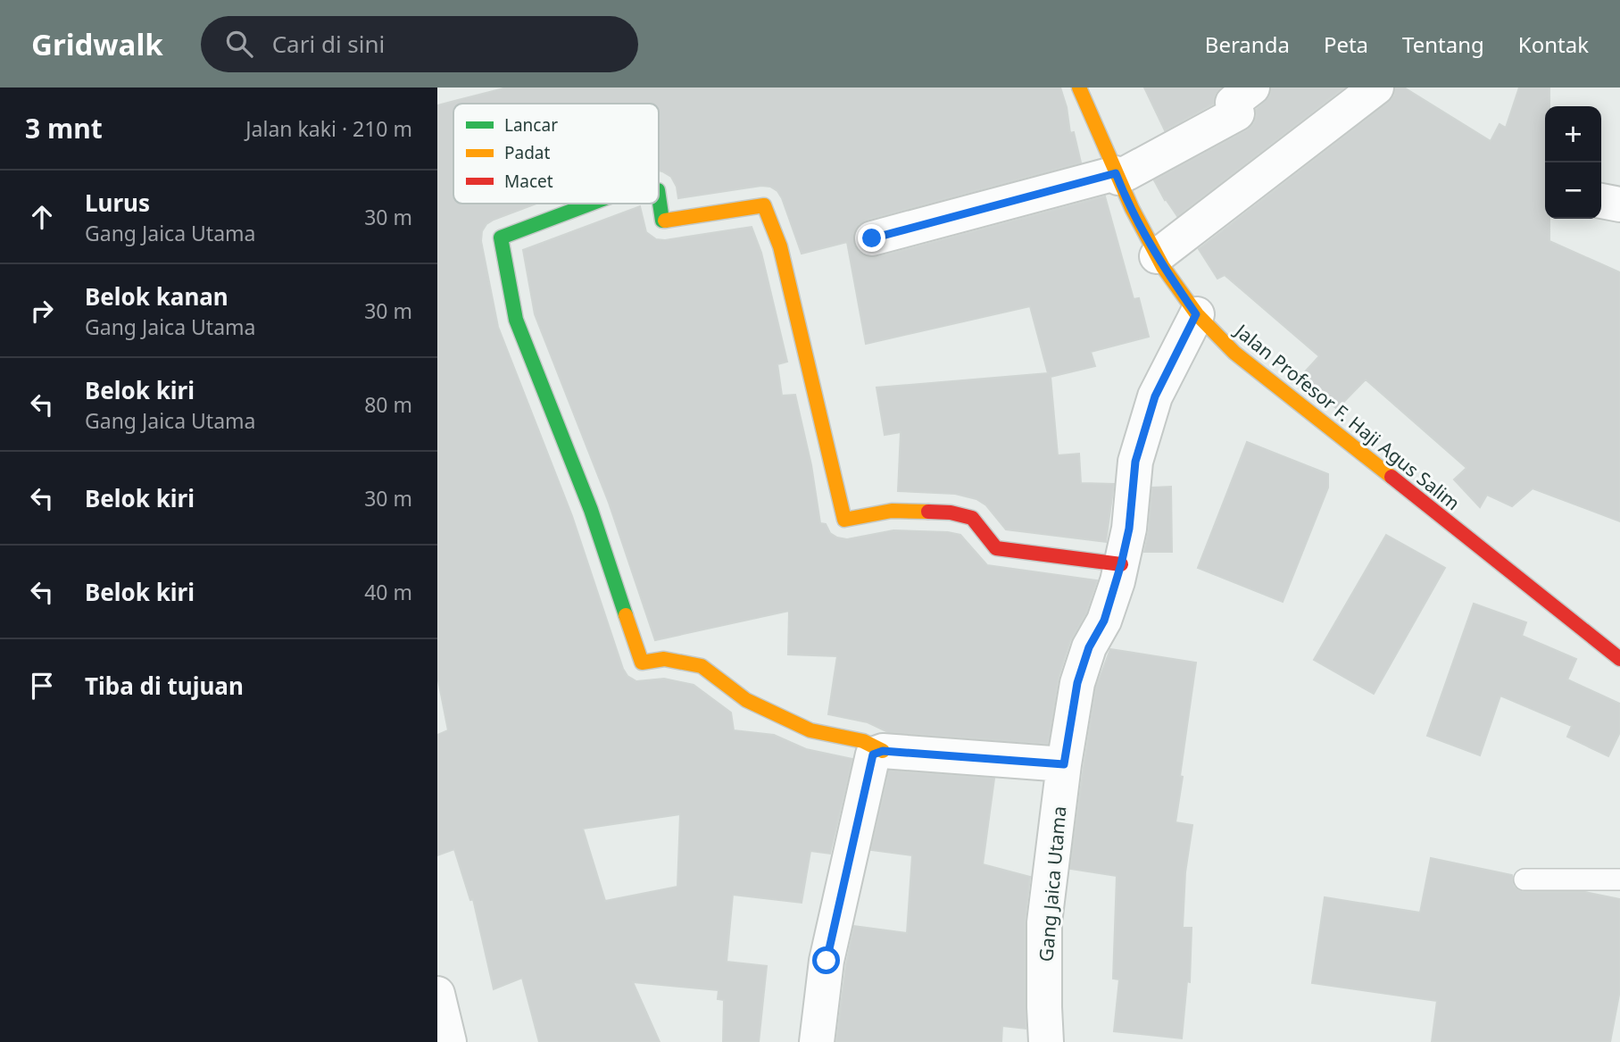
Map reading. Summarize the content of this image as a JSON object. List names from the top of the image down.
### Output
{
  "streets": {
    "street": ["Jalan Profesor F. Haji Agus Salim", "Gang Jaica Utama"]
  },
  "crossings": [
    ["Jalan Profesor F. Haji Agus Salim", "Gang Jaica Utama"]
  ],
  "legend": ["Lancar", "Padat", "Macet"],
  "page": {
    "header": "Gridwalk",
    "search": "Cari di sini",
    "nav": [
      "Beranda",
      "Peta",
      "Tentang",
      "Kontak"
    ],
    "heading": ["3 mnt", "Jalan kaki · 210 m"],
    "map_buttons": ["+", "−"],
    "list": [
      ["Lurus", "Gang Jaica Utama", "30 m"],
      ["Belok kanan", "Gang Jaica Utama", "30 m"],
      ["Belok kiri", "Gang Jaica Utama", "80 m"],
      ["Belok kiri", "30 m"],
      ["Belok kiri", "40 m"],
      "Tiba di tujuan"
    ]
  }
}
